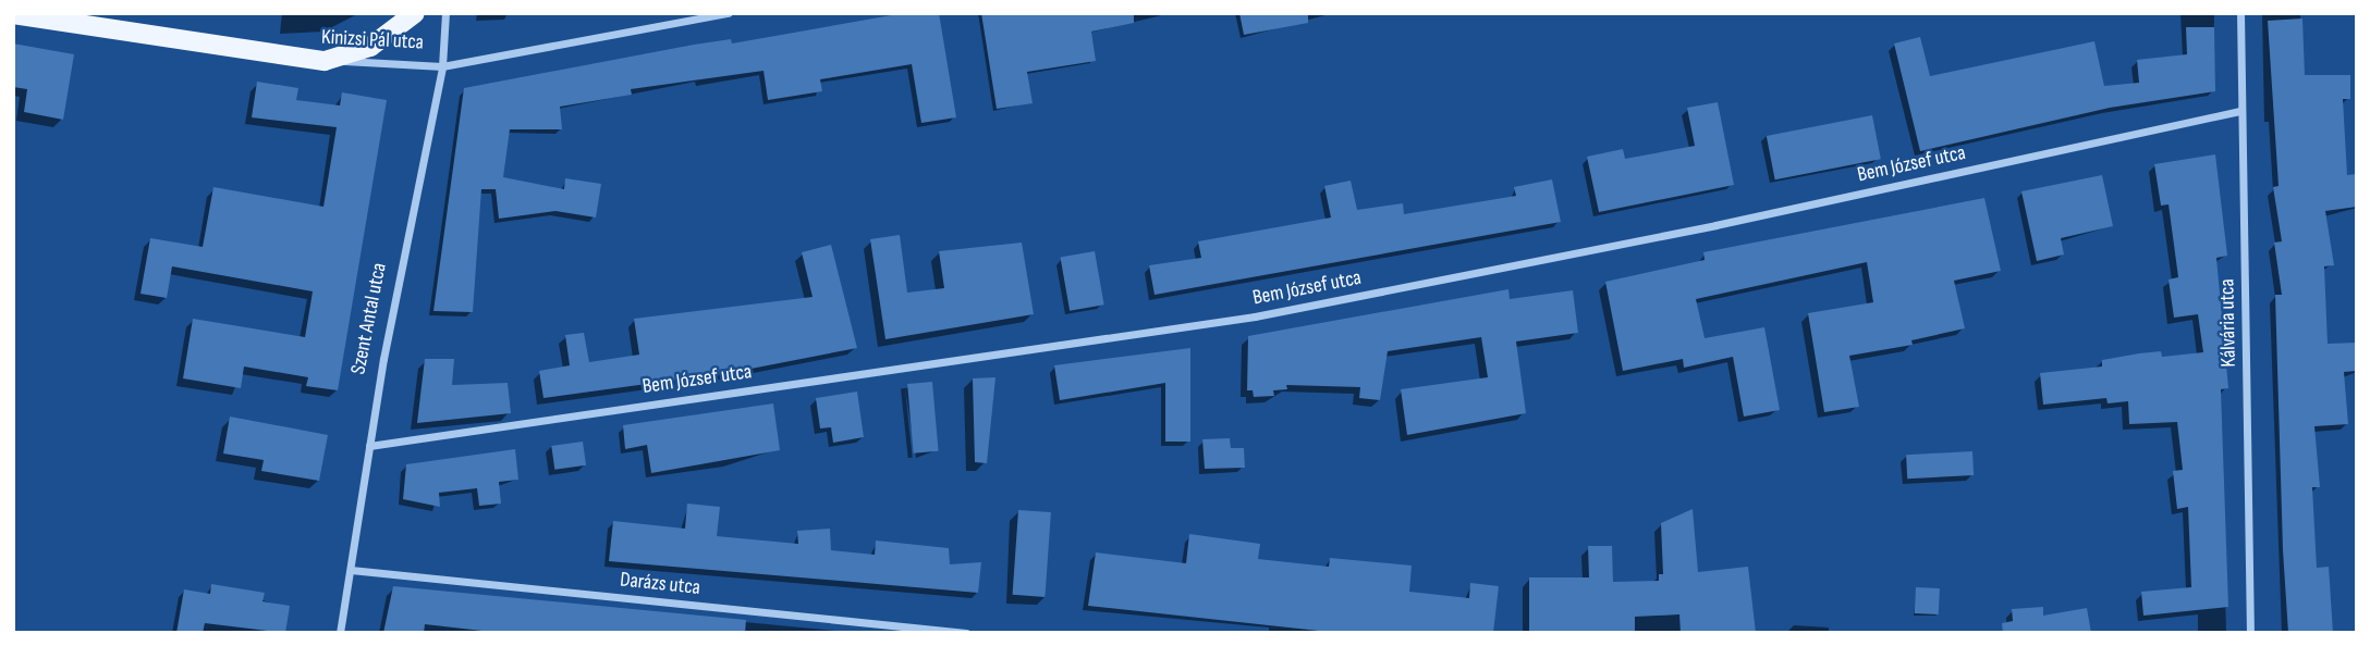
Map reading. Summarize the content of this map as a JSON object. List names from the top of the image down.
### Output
{
  "streets": {
    "main road": ["Kinizsi Pál utca"],
    "street": [
      "Bem József utca",
      "Szent Antal utca",
      "Kálvária utca",
      "Darázs utca"
    ]
  },
  "crossings": [
    ["Kinizsi Pál utca", "Szent Antal utca"],
    ["Bem József utca", "Szent Antal utca"],
    ["Bem József utca", "Kálvária utca"],
    ["Szent Antal utca", "Darázs utca"]
  ]
}
